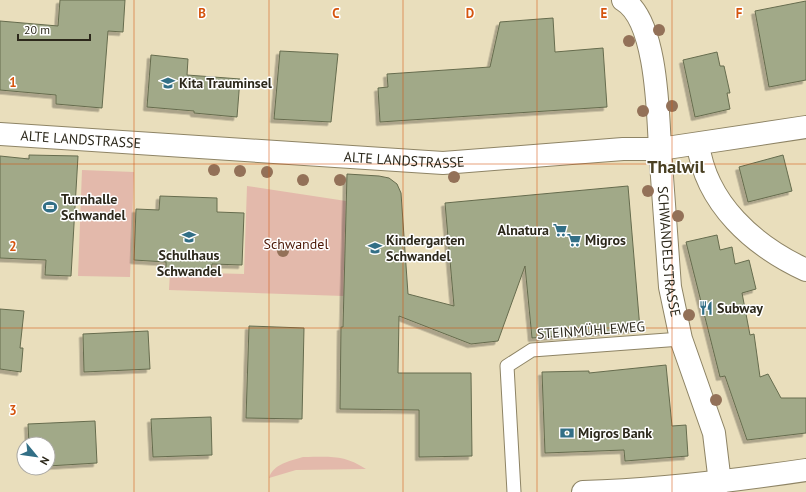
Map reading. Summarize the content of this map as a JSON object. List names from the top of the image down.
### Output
{
  "streets": {
    "street": ["ALTE LANDSTRASSE", "SCHWANDELSTRASSE"],
    "lane": ["STEINMÜHLEWEG"]
  },
  "crossings": [
    ["ALTE LANDSTRASSE", "SCHWANDELSTRASSE"],
    ["SCHWANDELSTRASSE", "STEINMÜHLEWEG"]
  ],
  "districts": ["Thalwil"],
  "parks": ["Schwandel"],
  "places": {
    "school or university": ["Kita Trauminsel", "Schulhaus Schwandel", "Kindergarten Schwandel"],
    "sports": ["Turnhalle Schwandel"],
    "supermarket": ["Alnatura", "Migros"],
    "restaurant": ["Subway"],
    "bank": ["Migros Bank"]
  },
  "scale_bar": "20 m",
  "north": "bottom right",
  "grid": {
    "columns": [
      "B",
      "C",
      "D",
      "E",
      "F"
    ],
    "rows": ["1", "2", "3"]
  }
}
